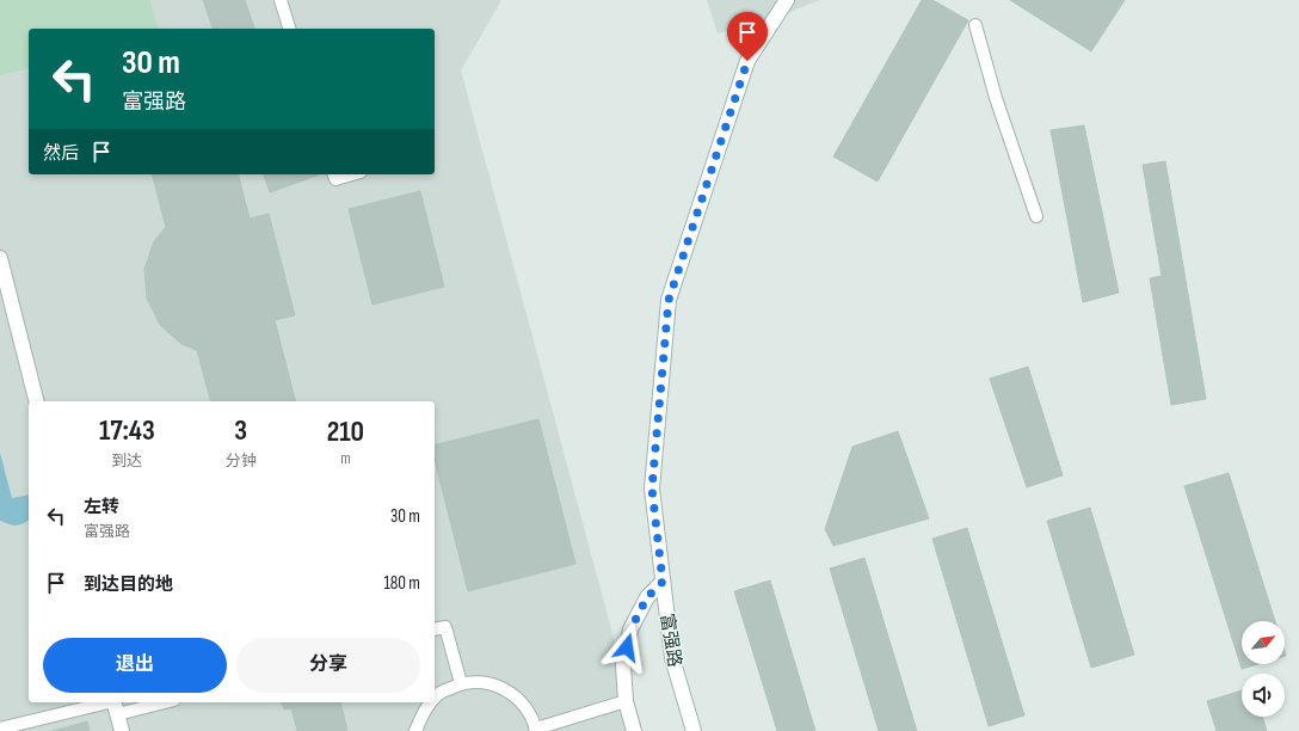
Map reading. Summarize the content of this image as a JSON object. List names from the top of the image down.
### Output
{
  "streets": {
    "main road": ["富强路"]
  },
  "north": "top right",
  "page": {
    "turn": ["30 m", "富强路"],
    "then": "然后",
    "eta": [
      "17:43",
      "到达",
      "3",
      "分钟",
      "210",
      "m"
    ],
    "list": [
      {
        "name": "左转",
        "note": "富强路",
        "value": "30 m"
      },
      {
        "name": "到达目的地",
        "value": "180 m"
      }
    ],
    "buttons": ["退出", "分享"]
  }
}
